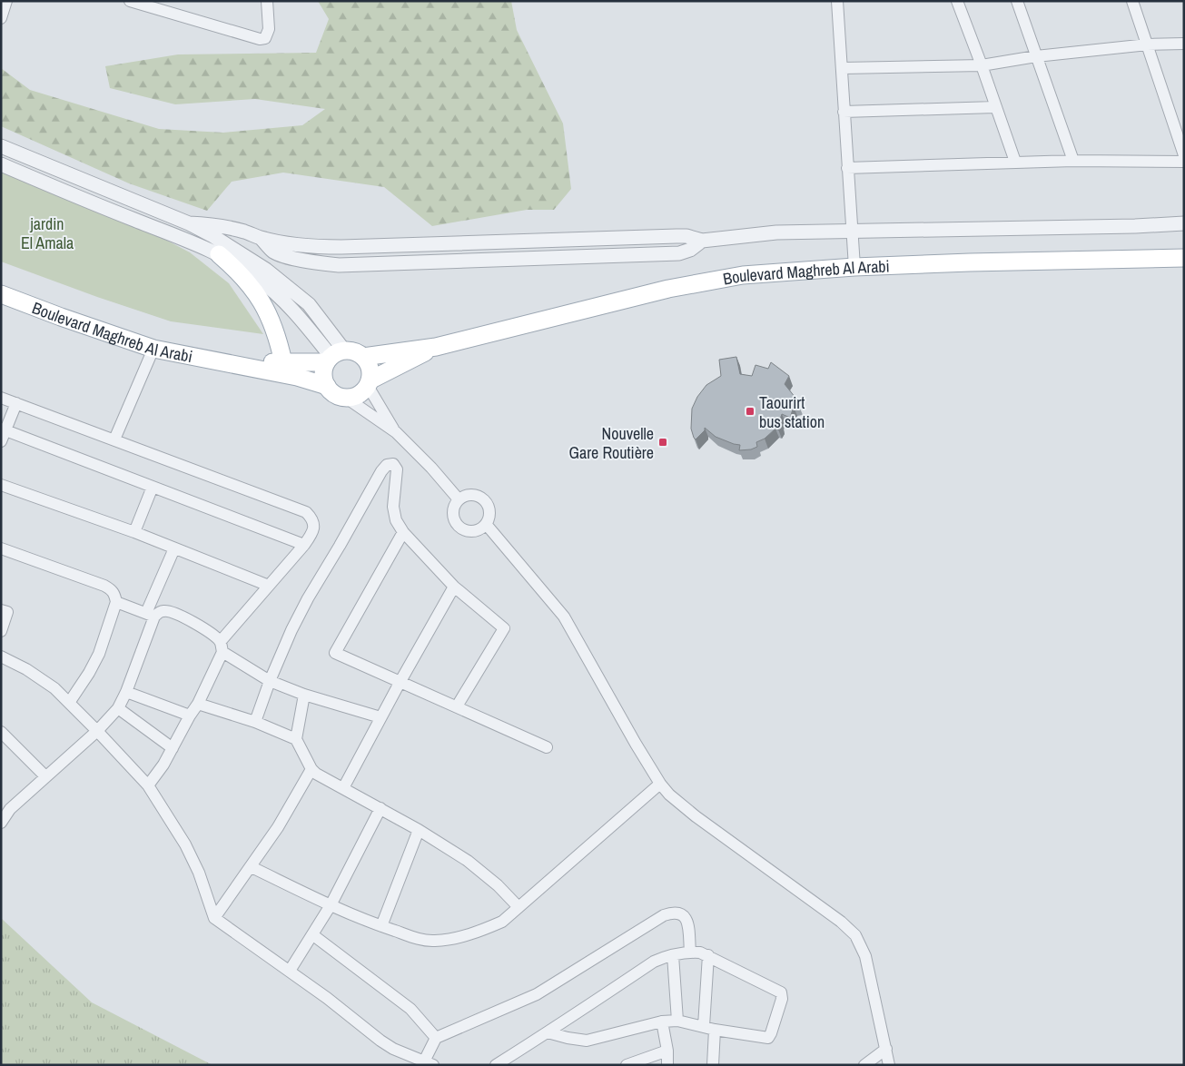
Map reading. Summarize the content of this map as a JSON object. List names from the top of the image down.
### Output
{
  "streets": {
    "main road": ["Boulevard Maghreb Al Arabi"]
  },
  "parks": ["jardin El Amala"],
  "places": {
    "transit": ["Taourirt bus station", "Nouvelle Gare Routière"]
  }
}
